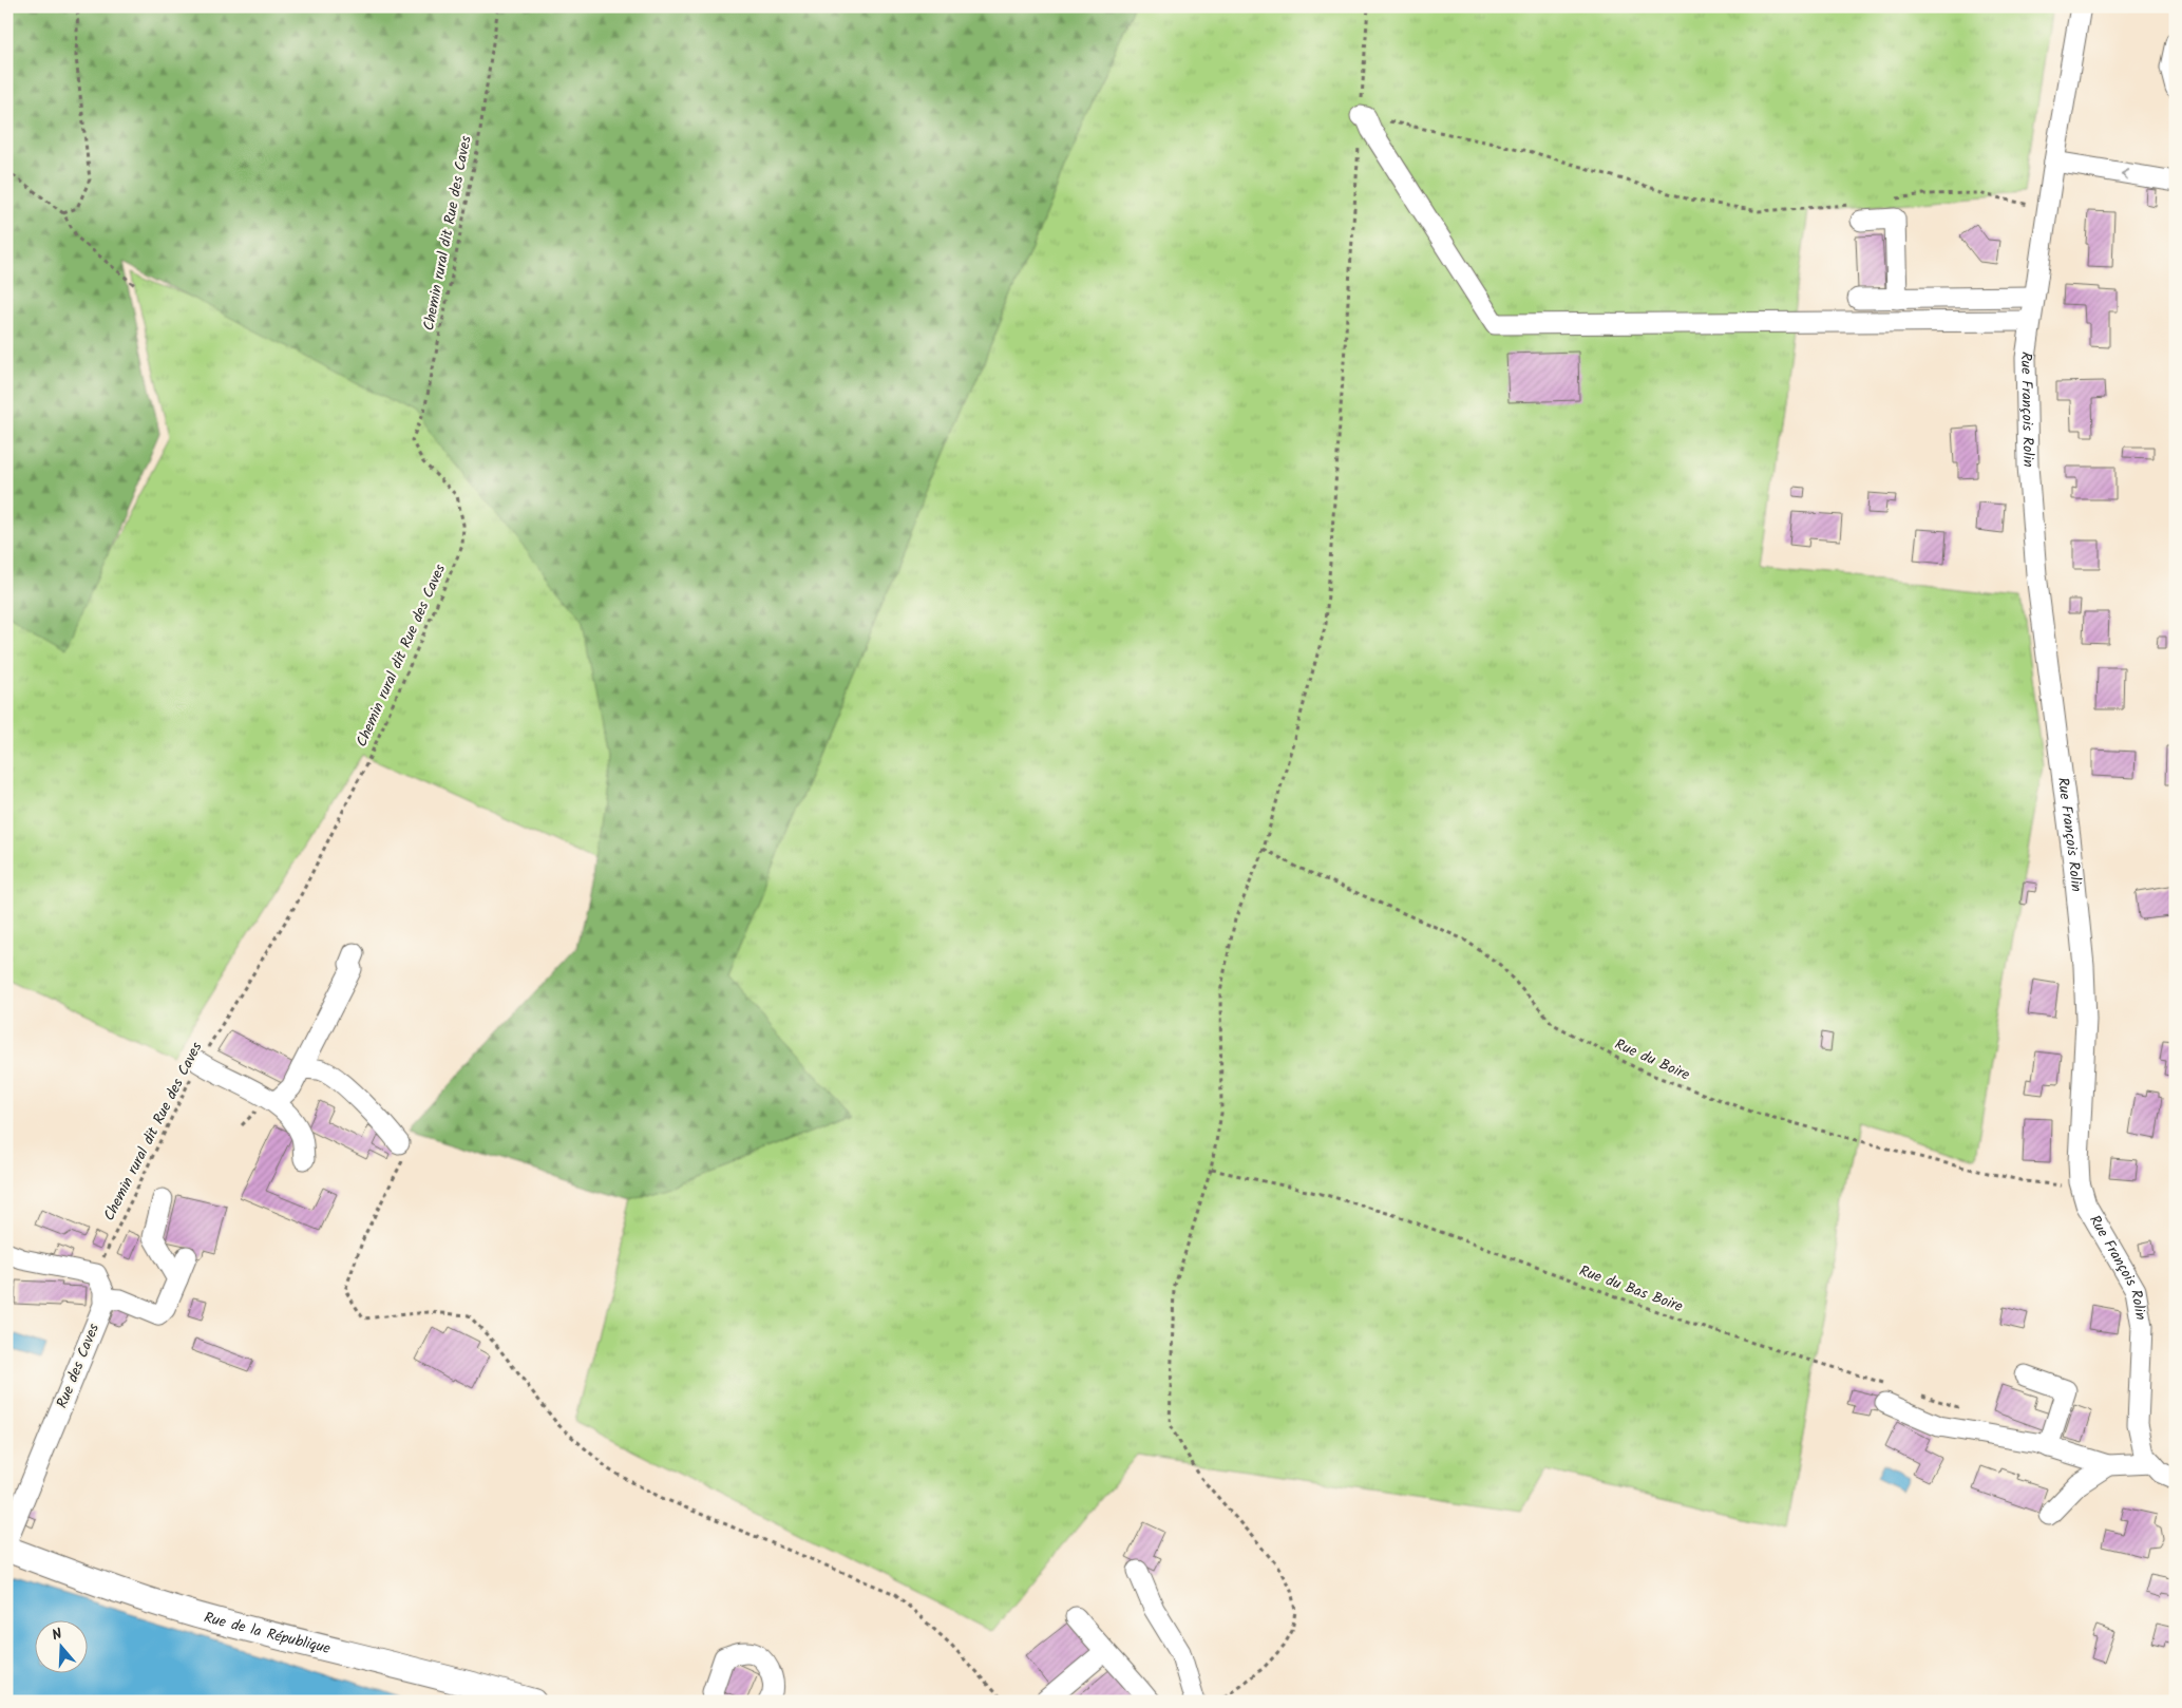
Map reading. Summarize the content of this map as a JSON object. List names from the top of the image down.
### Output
{
  "streets": {
    "main road": ["Rue de la République"],
    "street": ["Rue François Rolin", "Rue des Caves"],
    "path": ["Chemin rural dit Rue des Caves", "Rue du Boire", "Rue du Bas Boire"]
  },
  "crossings": [
    ["Rue François Rolin", "Rue du Boire"]
  ],
  "north": "top"
}
